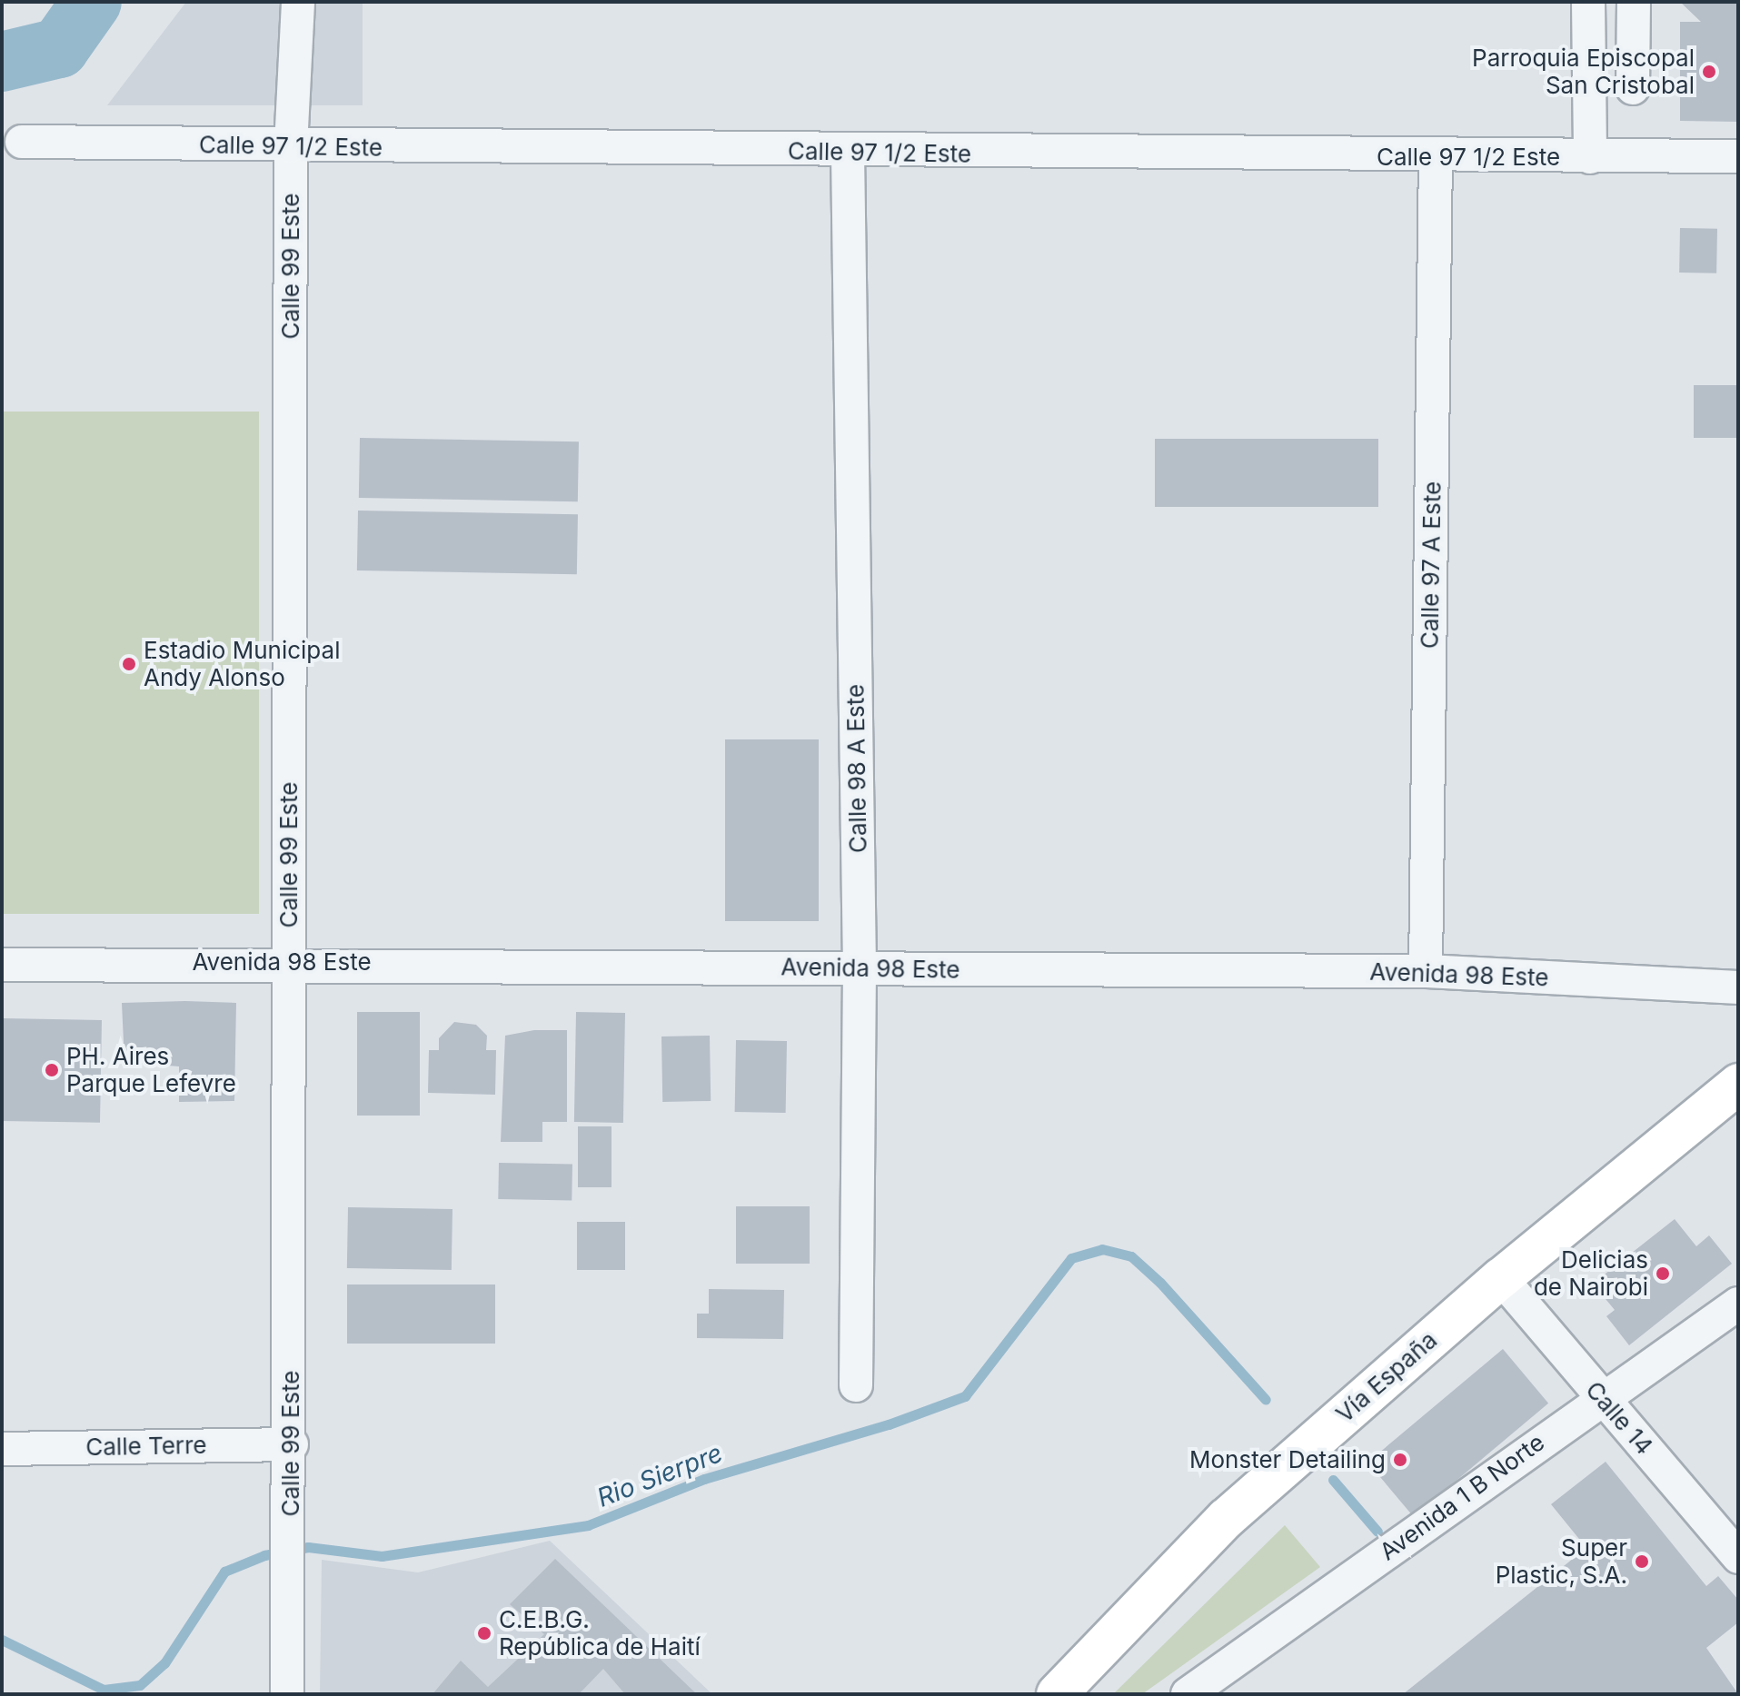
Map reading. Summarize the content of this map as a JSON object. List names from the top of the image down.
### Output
{
  "streets": {
    "main road": ["Vía España"],
    "street": [
      "Calle 97 1/2 Este",
      "Calle 99 Este",
      "Calle 97 A Este",
      "Calle 98 A Este",
      "Avenida 98 Este",
      "Calle 14",
      "Calle Terre",
      "Avenida 1 B Norte"
    ]
  },
  "crossings": [
    ["Calle 97 1/2 Este", "Calle 99 Este"],
    ["Calle 97 1/2 Este", "Calle 97 A Este"],
    ["Calle 97 1/2 Este", "Calle 98 A Este"],
    ["Calle 99 Este", "Avenida 98 Este"],
    ["Calle 99 Este", "Calle Terre"],
    ["Calle 97 A Este", "Avenida 98 Este"],
    ["Calle 98 A Este", "Avenida 98 Este"],
    ["Vía España", "Calle 14"],
    ["Calle 14", "Avenida 1 B Norte"]
  ],
  "water": ["Rio Sierpre"],
  "places": [
    "Parroquia Episcopal San Cristobal",
    "Estadio Municipal Andy Alonso",
    "PH. Aires Parque Lefevre",
    "Delicias de Nairobi",
    "Monster Detailing",
    "Super Plastic, S.A.",
    "C.E.B.G. República de Haití"
  ]
}
